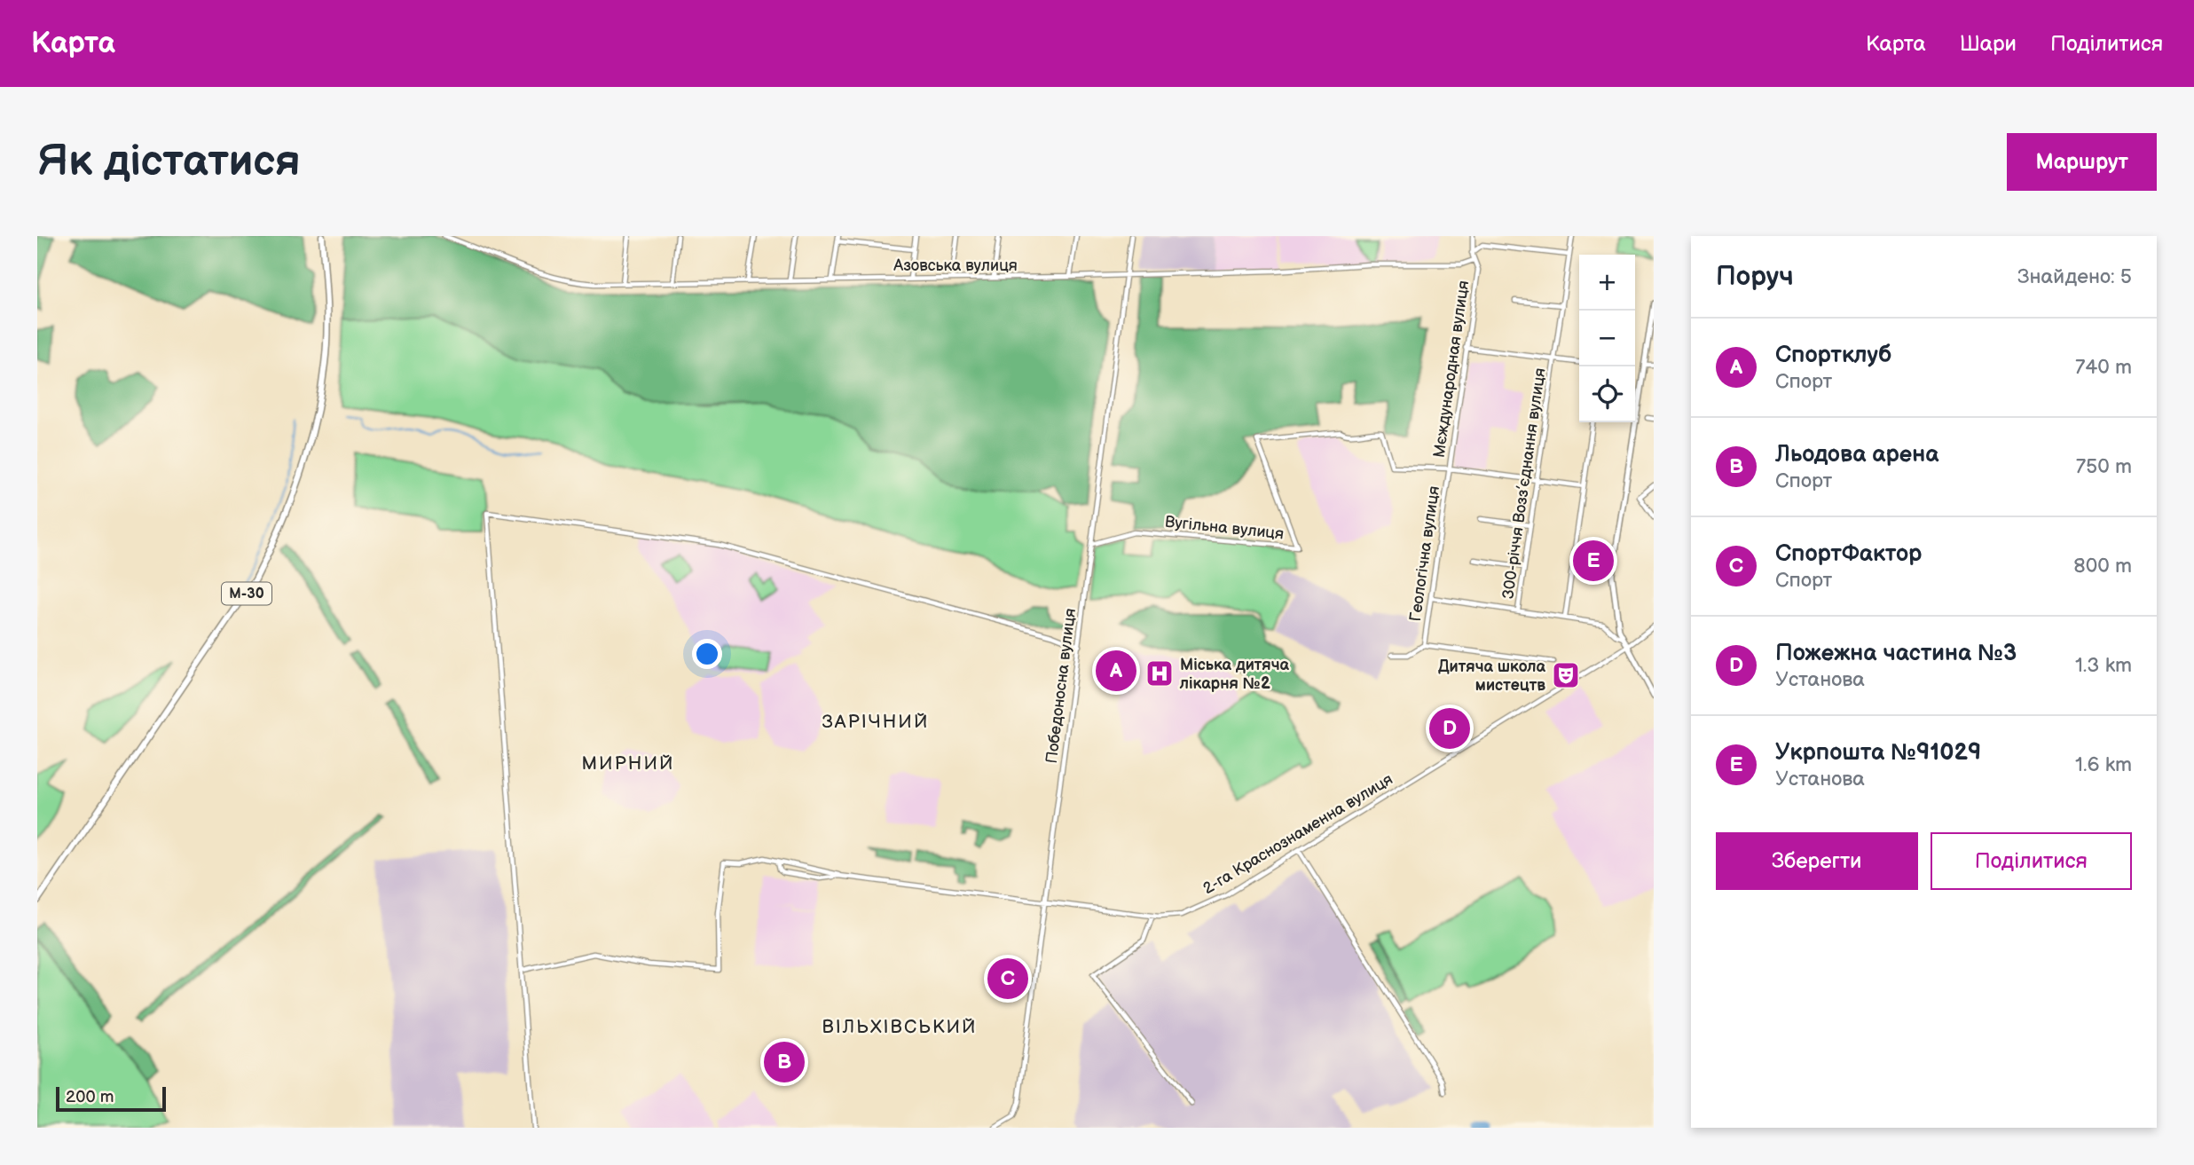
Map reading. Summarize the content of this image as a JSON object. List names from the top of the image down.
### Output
{
  "streets": {
    "highway": ["М-30"],
    "street": [
      "Азовська вулиця",
      "Мєждународная вулиця",
      "300-річчя Возз’єднання вулиця",
      "Вугільна вулиця",
      "Геологічна вулиця",
      "Победоносна вулиця",
      "2-га Краснознаменна вулиця"
    ]
  },
  "crossings": [
    ["Азовська вулиця", "Мєждународная вулиця"],
    ["Азовська вулиця", "Победоносна вулиця"],
    ["Мєждународная вулиця", "Вугільна вулиця"],
    ["Мєждународная вулиця", "Геологічна вулиця"],
    ["300-річчя Возз’єднання вулиця", "Вугільна вулиця"],
    ["Вугільна вулиця", "Геологічна вулиця"],
    ["Вугільна вулиця", "Победоносна вулиця"],
    ["Победоносна вулиця", "2-га Краснознаменна вулиця"]
  ],
  "districts": ["ЗАРІЧНИЙ", "МИРНИЙ", "ВІЛЬХІВСЬКИЙ"],
  "places": {
    "hospital": ["Міська дитяча лікарня №2"],
    "theatre": ["Дитяча школа мистецтв"]
  },
  "scale_bar": "200 m",
  "page": {
    "header": "Карта",
    "nav": ["Карта", "Шари", "Поділитися"],
    "buttons": [
      "Маршрут",
      ["Зберегти", "Поділитися"]
    ],
    "title": "Як дістатися",
    "heading": ["Поруч", "Знайдено: 5"],
    "map_buttons": ["+", "−"],
    "list": [
      {
        "mark": "A",
        "name": "Спортклуб",
        "note": "Спорт",
        "value": "740 m"
      },
      {
        "mark": "B",
        "name": "Льодова арена",
        "note": "Спорт",
        "value": "750 m"
      },
      {
        "mark": "C",
        "name": "СпортФактор",
        "note": "Спорт",
        "value": "800 m"
      },
      {
        "mark": "D",
        "name": "Пожежна частина №3",
        "note": "Установа",
        "value": "1.3 km"
      },
      {
        "mark": "E",
        "name": "Укрпошта №91029",
        "note": "Установа",
        "value": "1.6 km"
      }
    ],
    "pins": [
      "E",
      "A",
      "D",
      "C",
      "B"
    ],
    "scale": "200 m"
  }
}
